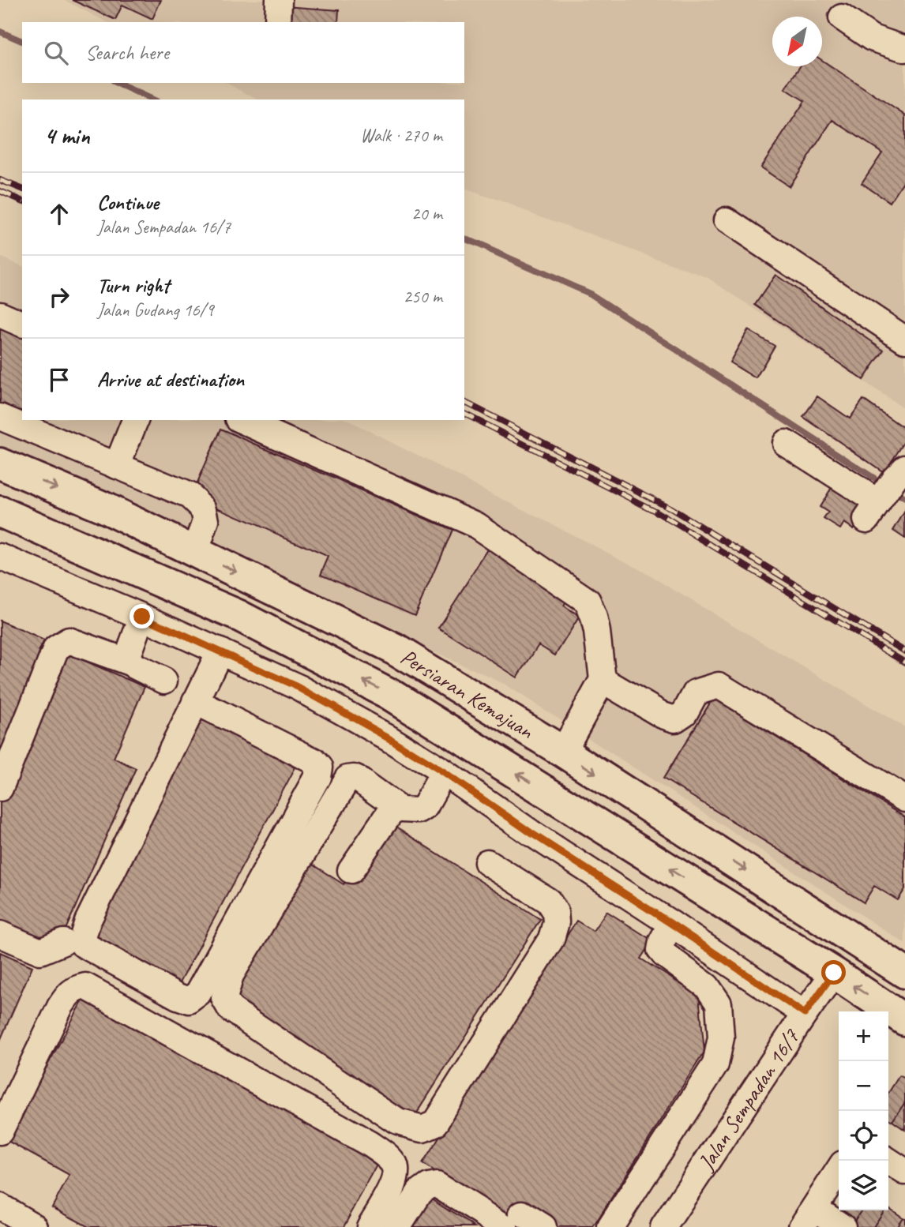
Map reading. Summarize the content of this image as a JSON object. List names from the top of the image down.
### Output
{
  "streets": {
    "main road": ["Persiaran Kemajuan"],
    "street": ["Jalan Sempadan 16/7"]
  },
  "crossings": [
    ["Persiaran Kemajuan", "Jalan Sempadan 16/7"]
  ],
  "north": "bottom left",
  "page": {
    "search": "Search here",
    "heading": ["4 min", "Walk · 270 m"],
    "list": [
      ["Continue", "Jalan Sempadan 16/7", "20 m"],
      ["Turn right", "Jalan Gudang 16/9", "250 m"],
      "Arrive at destination"
    ],
    "map_buttons": ["+", "−"]
  }
}
